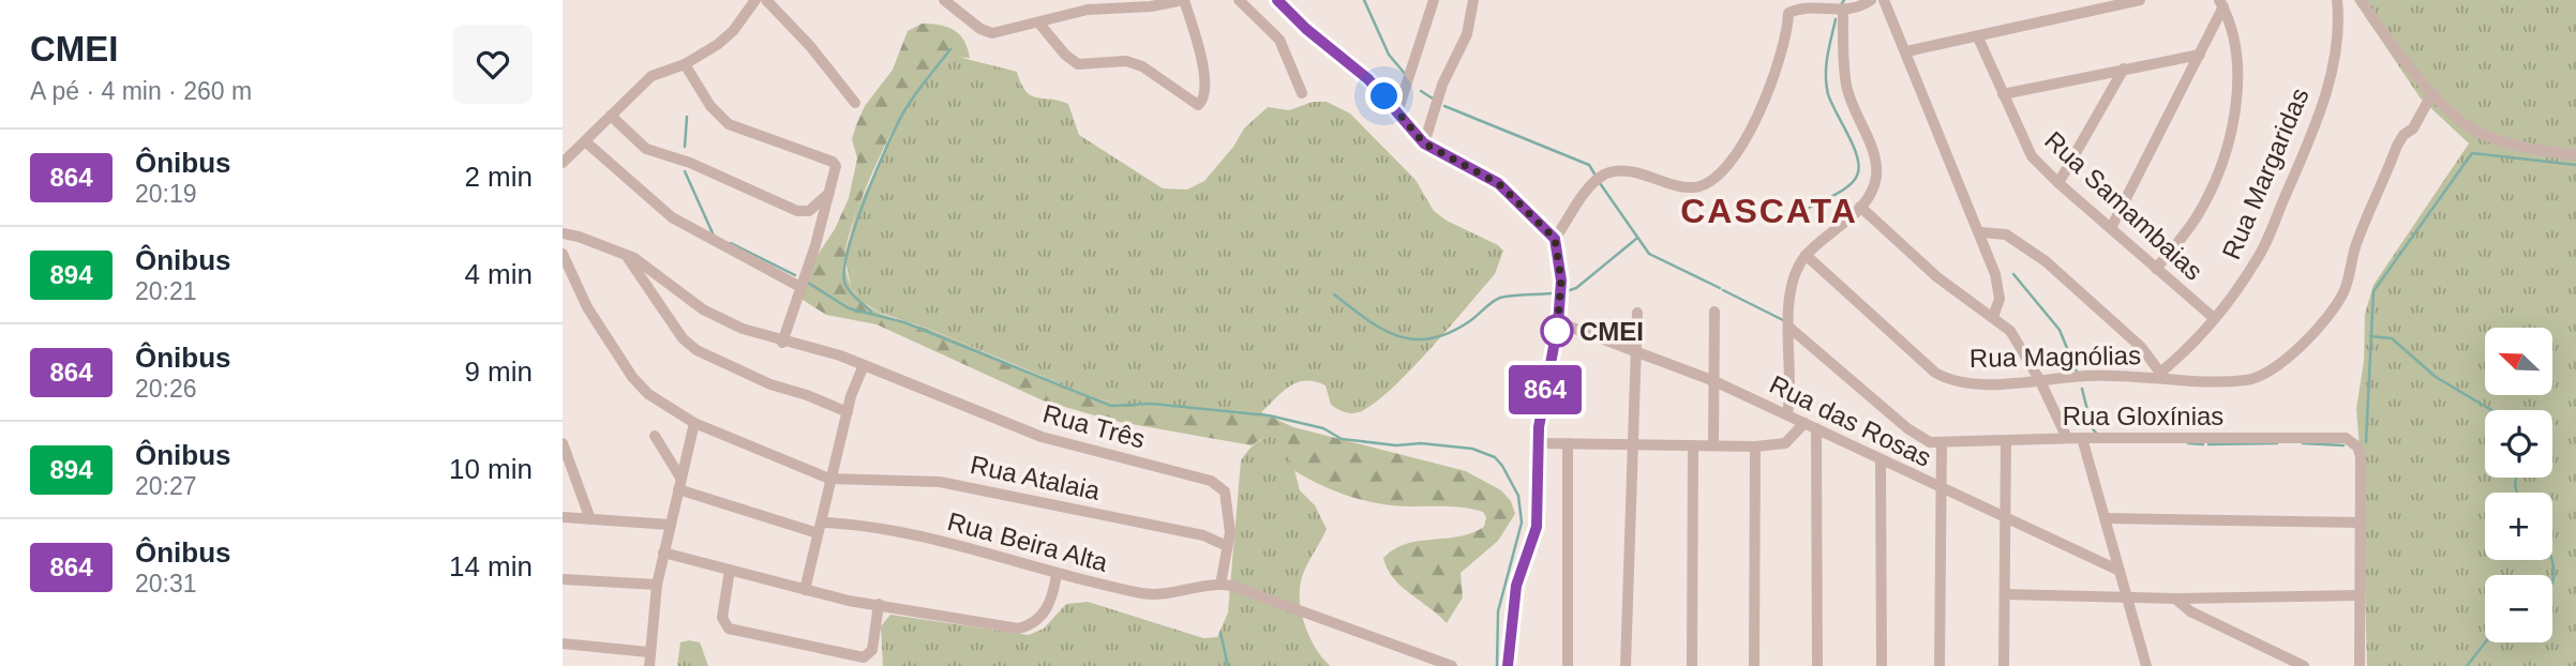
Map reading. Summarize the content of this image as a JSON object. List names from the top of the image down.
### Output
{
  "streets": {
    "street": [
      "Rua Margaridas",
      "Rua Samambaias",
      "Rua Magnólias",
      "Rua Gloxínias",
      "Rua das Rosas",
      "Rua Três",
      "Rua Atalaia",
      "Rua Beira Alta"
    ]
  },
  "crossings": [
    ["Rua Margaridas", "Rua Samambaias"],
    ["Rua Margaridas", "Rua Magnólias"],
    ["Rua Três", "Rua Atalaia"],
    ["Rua Três", "Rua Beira Alta"]
  ],
  "districts": ["CASCATA"],
  "places": ["CMEI"],
  "lines": ["bus line 864"],
  "north": "top left",
  "page": {
    "heading": ["CMEI", "A pé · 4 min · 260 m"],
    "on_map": "864",
    "list": [
      {
        "mark": "864",
        "name": "Ônibus",
        "note": "20:19",
        "value": "2 min"
      },
      {
        "mark": "894",
        "name": "Ônibus",
        "note": "20:21",
        "value": "4 min"
      },
      {
        "mark": "864",
        "name": "Ônibus",
        "note": "20:26",
        "value": "9 min"
      },
      {
        "mark": "894",
        "name": "Ônibus",
        "note": "20:27",
        "value": "10 min"
      },
      {
        "mark": "864",
        "name": "Ônibus",
        "note": "20:31",
        "value": "14 min"
      }
    ],
    "map_buttons": ["+", "−"]
  }
}
